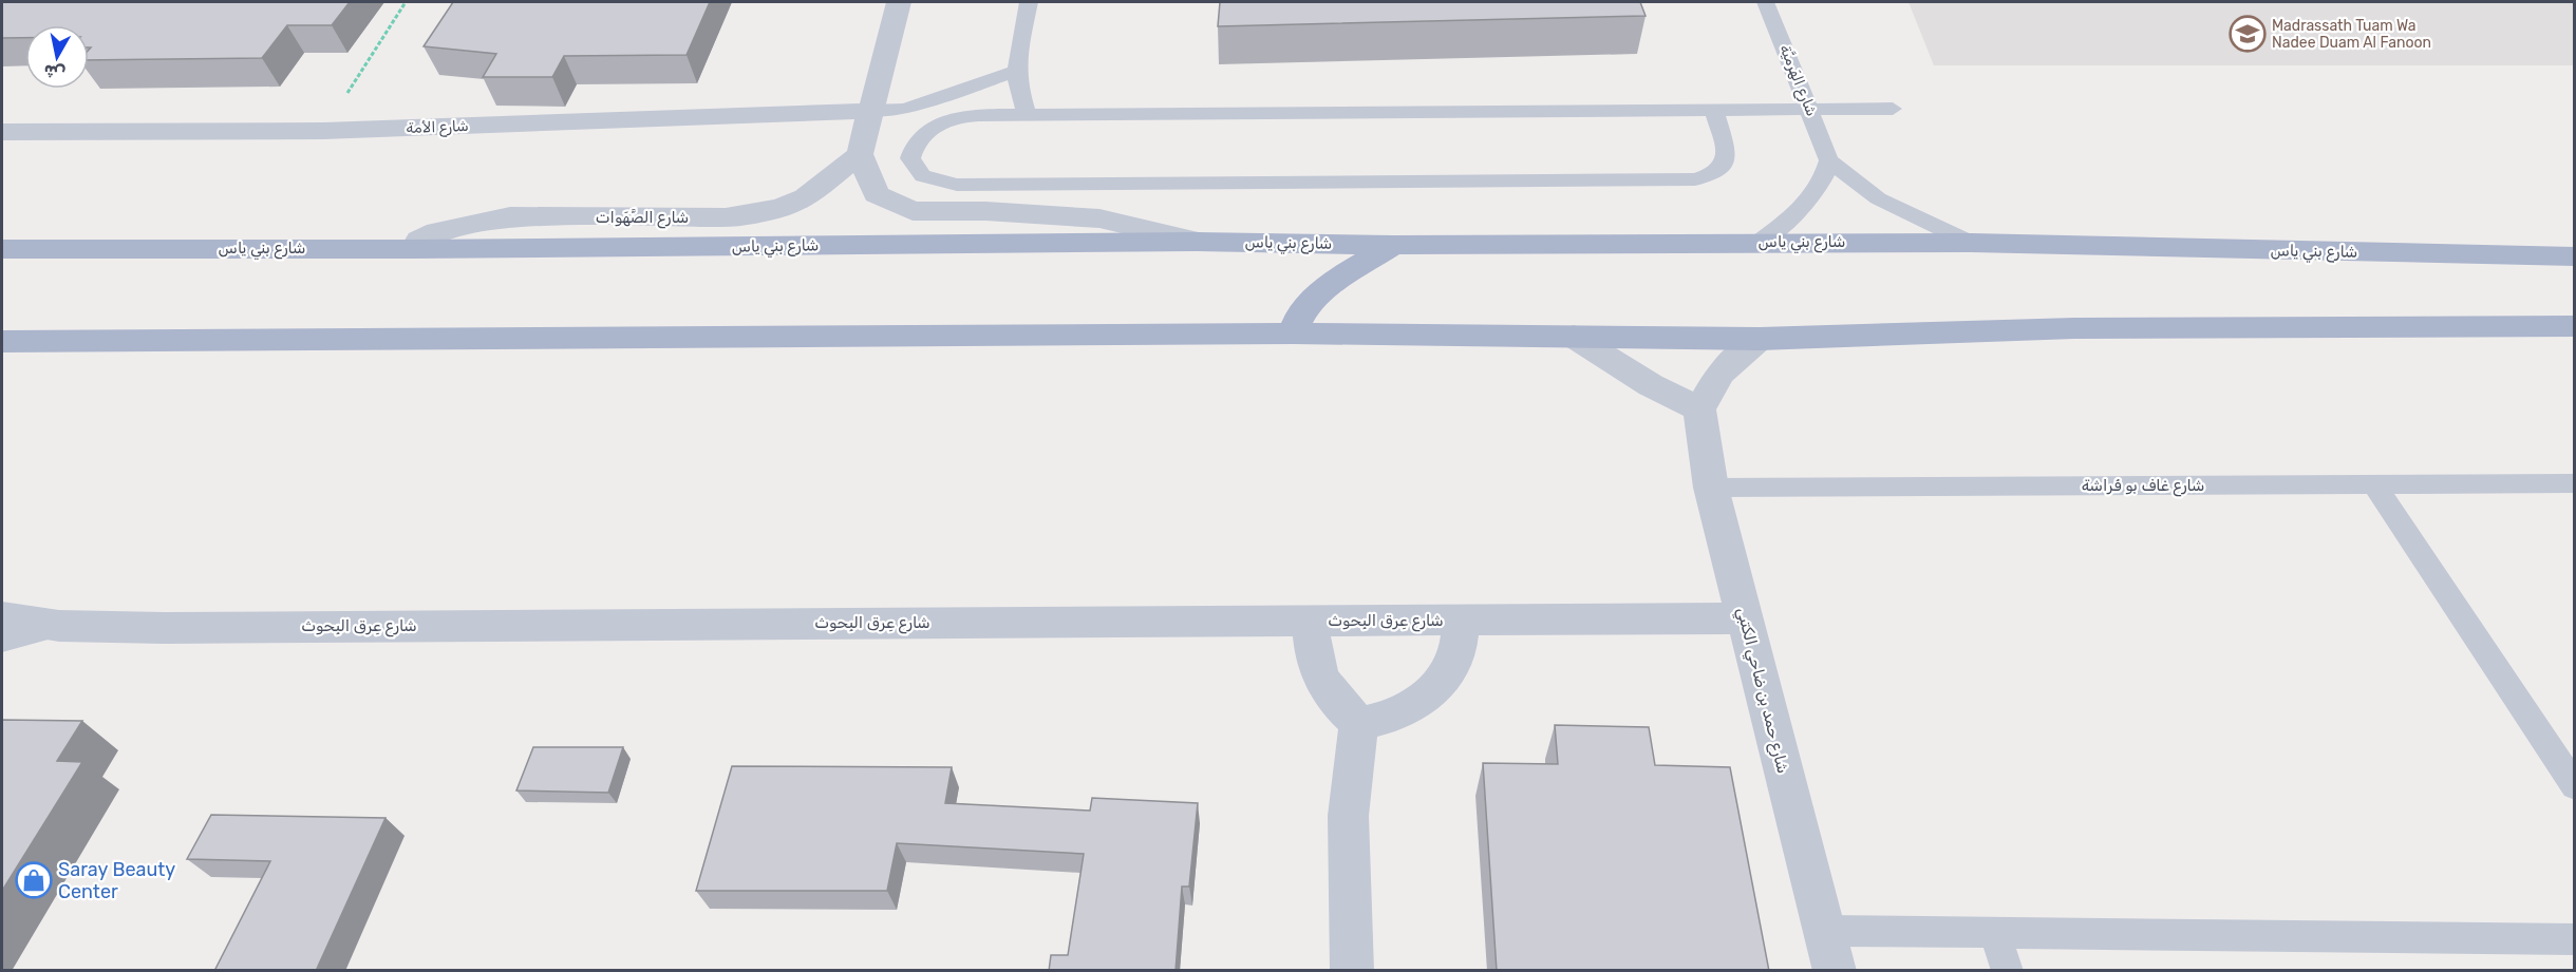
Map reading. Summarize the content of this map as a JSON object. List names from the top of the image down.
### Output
{
  "streets": {
    "main road": ["شارع بني ياس"],
    "street": [
      "شارع الأمة",
      "شارع الصَّهَوات",
      "شارع عِرق البِحوث",
      "شارع حمد بن ضاحي الكتبي"
    ],
    "lane": ["شارع الهَرميَّة", "شارع غاف بو فَراشة"]
  },
  "crossings": [
    ["شارع الصَّهَوات", "شارع بني ياس"],
    ["شارع غاف بو فَراشة", "شارع حمد بن ضاحي الكتبي"],
    ["شارع عِرق البِحوث", "شارع حمد بن ضاحي الكتبي"]
  ],
  "places": {
    "school or university": ["Madrassath Tuam Wa Nadee Duam Al Fanoon"],
    "shop": ["Saray Beauty Center"]
  },
  "north": "bottom"
}
